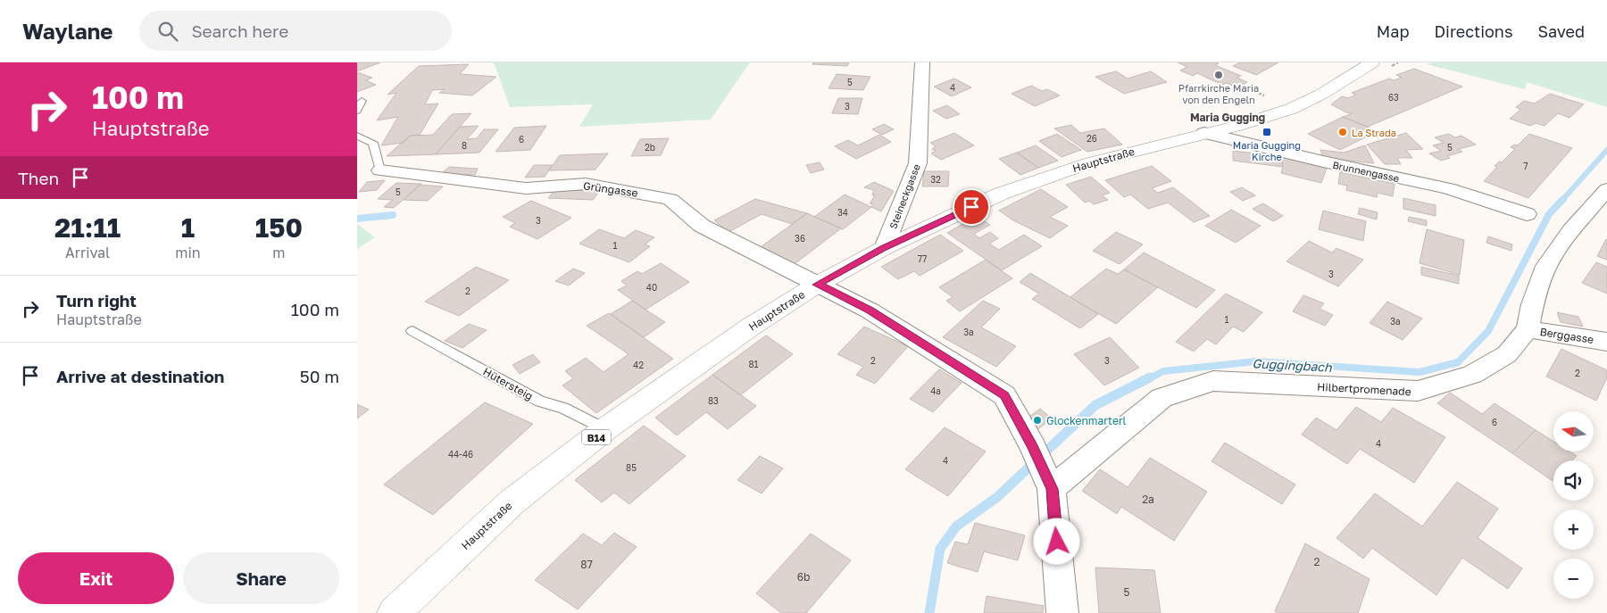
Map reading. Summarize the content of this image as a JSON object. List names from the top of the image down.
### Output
{
  "streets": {
    "main road": ["Hauptstraße", "B14"],
    "street": [
      "Brunnengasse",
      "Grüngasse",
      "Steineckgasse",
      "Berggasse",
      "Hilbertpromenade"
    ],
    "lane": ["Hütersteig"]
  },
  "crossings": [
    ["Hauptstraße", "Brunnengasse"],
    ["Hauptstraße", "Grüngasse"],
    ["Hauptstraße", "Steineckgasse"],
    ["Hauptstraße", "Hütersteig"],
    ["Grüngasse", "Hilbertpromenade"],
    ["Berggasse", "Hilbertpromenade"]
  ],
  "districts": ["Maria Gugging"],
  "water": ["Guggingbach"],
  "places": {
    "other": ["Pfarrkirche Maria von den Engeln", "La Strada", "Glockenmarterl"],
    "transit": ["Maria Gugging Kirche"]
  },
  "house_numbers": [
    "5",
    "4",
    "63",
    "3",
    "26",
    "6",
    "8",
    "2b",
    "5",
    "7",
    "32",
    "5",
    "34",
    "3",
    "36",
    "1",
    "77",
    "3",
    "40",
    "2",
    "1",
    "3a",
    "3a",
    "2",
    "3",
    "81",
    "42",
    "2",
    "4a",
    "83",
    "6",
    "4",
    "44-46",
    "4",
    "85",
    "2a",
    "2",
    "87",
    "6b",
    "5"
  ],
  "north": "left",
  "page": {
    "header": "Waylane",
    "search": "Search here",
    "nav": ["Map", "Directions", "Saved"],
    "turn": ["100 m", "Hauptstraße"],
    "then": "Then",
    "eta": [
      "21:11",
      "Arrival",
      "1",
      "min",
      "150",
      "m"
    ],
    "list": [
      {
        "name": "Turn right",
        "note": "Hauptstraße",
        "value": "100 m"
      },
      {
        "name": "Arrive at destination",
        "value": "50 m"
      }
    ],
    "map_buttons": ["+", "−"],
    "buttons": ["Exit", "Share"]
  }
}
